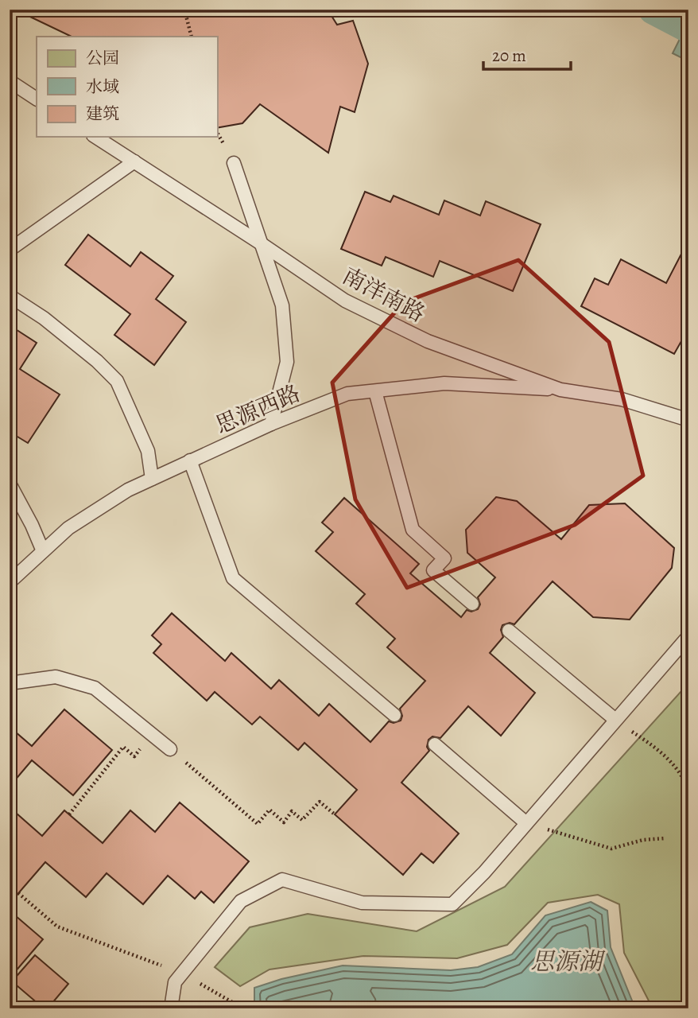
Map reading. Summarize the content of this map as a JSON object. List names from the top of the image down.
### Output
{
  "streets": {
    "lane": ["南洋南路", "思源西路"]
  },
  "crossings": [
    ["南洋南路", "思源西路"]
  ],
  "water": ["思源湖"],
  "legend": ["公园", "水域", "建筑"],
  "scale_bar": "20 m"
}
